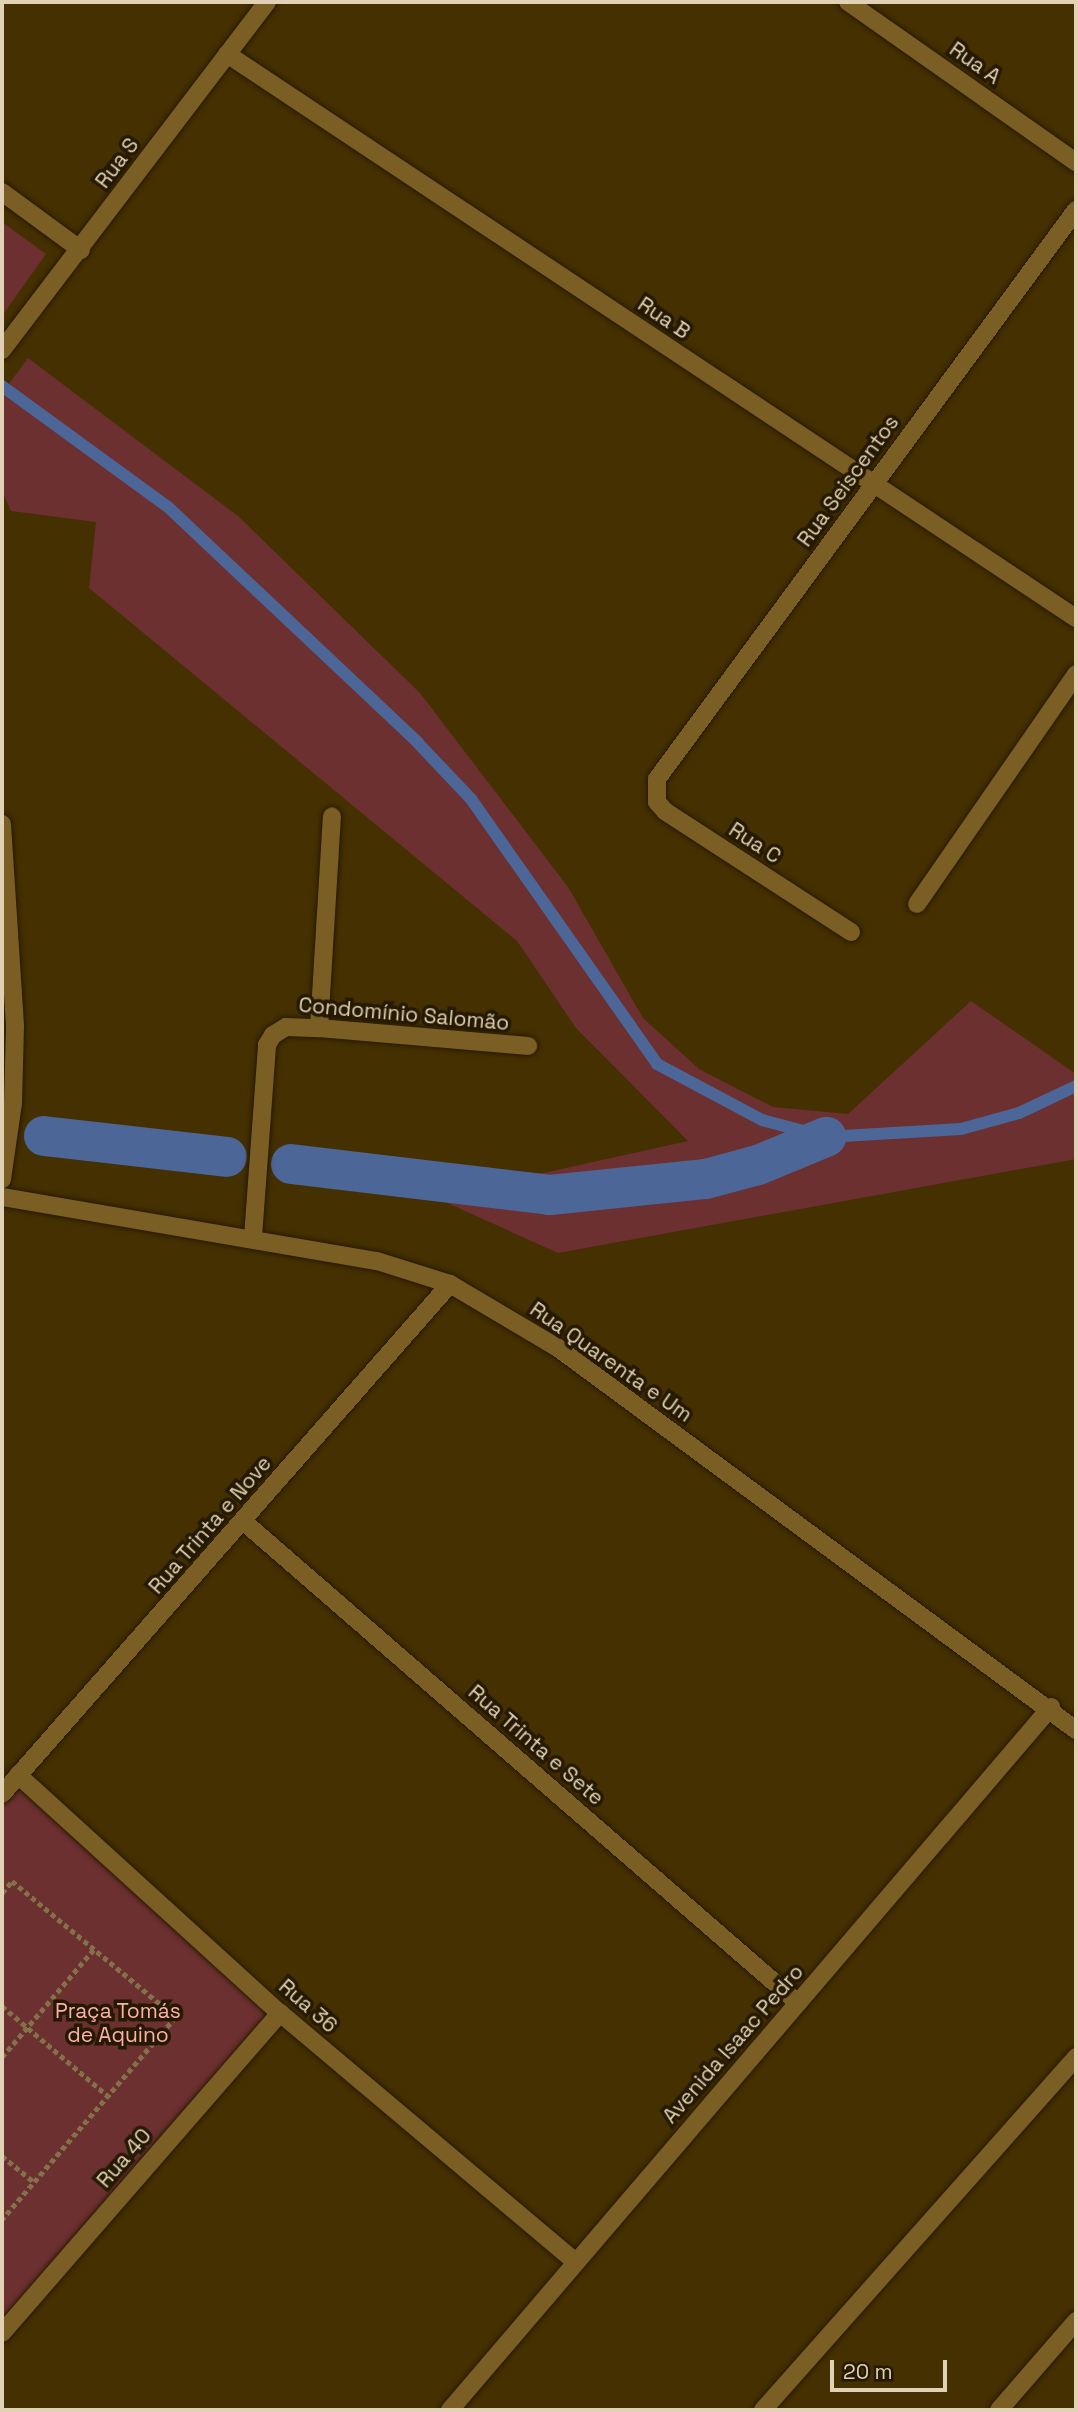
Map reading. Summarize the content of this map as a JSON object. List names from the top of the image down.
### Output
{
  "streets": {
    "street": [
      "Rua A",
      "Rua S",
      "Rua B",
      "Rua Seiscentos",
      "Rua C",
      "Condomínio Salomão",
      "Rua Quarenta e Um",
      "Rua Trinta e Nove",
      "Rua Trinta e Sete",
      "Rua 36",
      "Avenida Isaac Pedro",
      "Rua 40"
    ]
  },
  "crossings": [
    ["Rua S", "Rua B"],
    ["Rua B", "Rua Seiscentos"],
    ["Rua Seiscentos", "Rua C"],
    ["Condomínio Salomão", "Rua Quarenta e Um"],
    ["Rua Quarenta e Um", "Rua Trinta e Nove"],
    ["Rua Quarenta e Um", "Avenida Isaac Pedro"],
    ["Rua Trinta e Nove", "Rua Trinta e Sete"],
    ["Rua Trinta e Nove", "Rua 36"],
    ["Rua Trinta e Sete", "Avenida Isaac Pedro"],
    ["Rua 36", "Avenida Isaac Pedro"],
    ["Rua 36", "Rua 40"]
  ],
  "parks": ["Praça Tomás de Aquino"],
  "scale_bar": "20 m"
}
